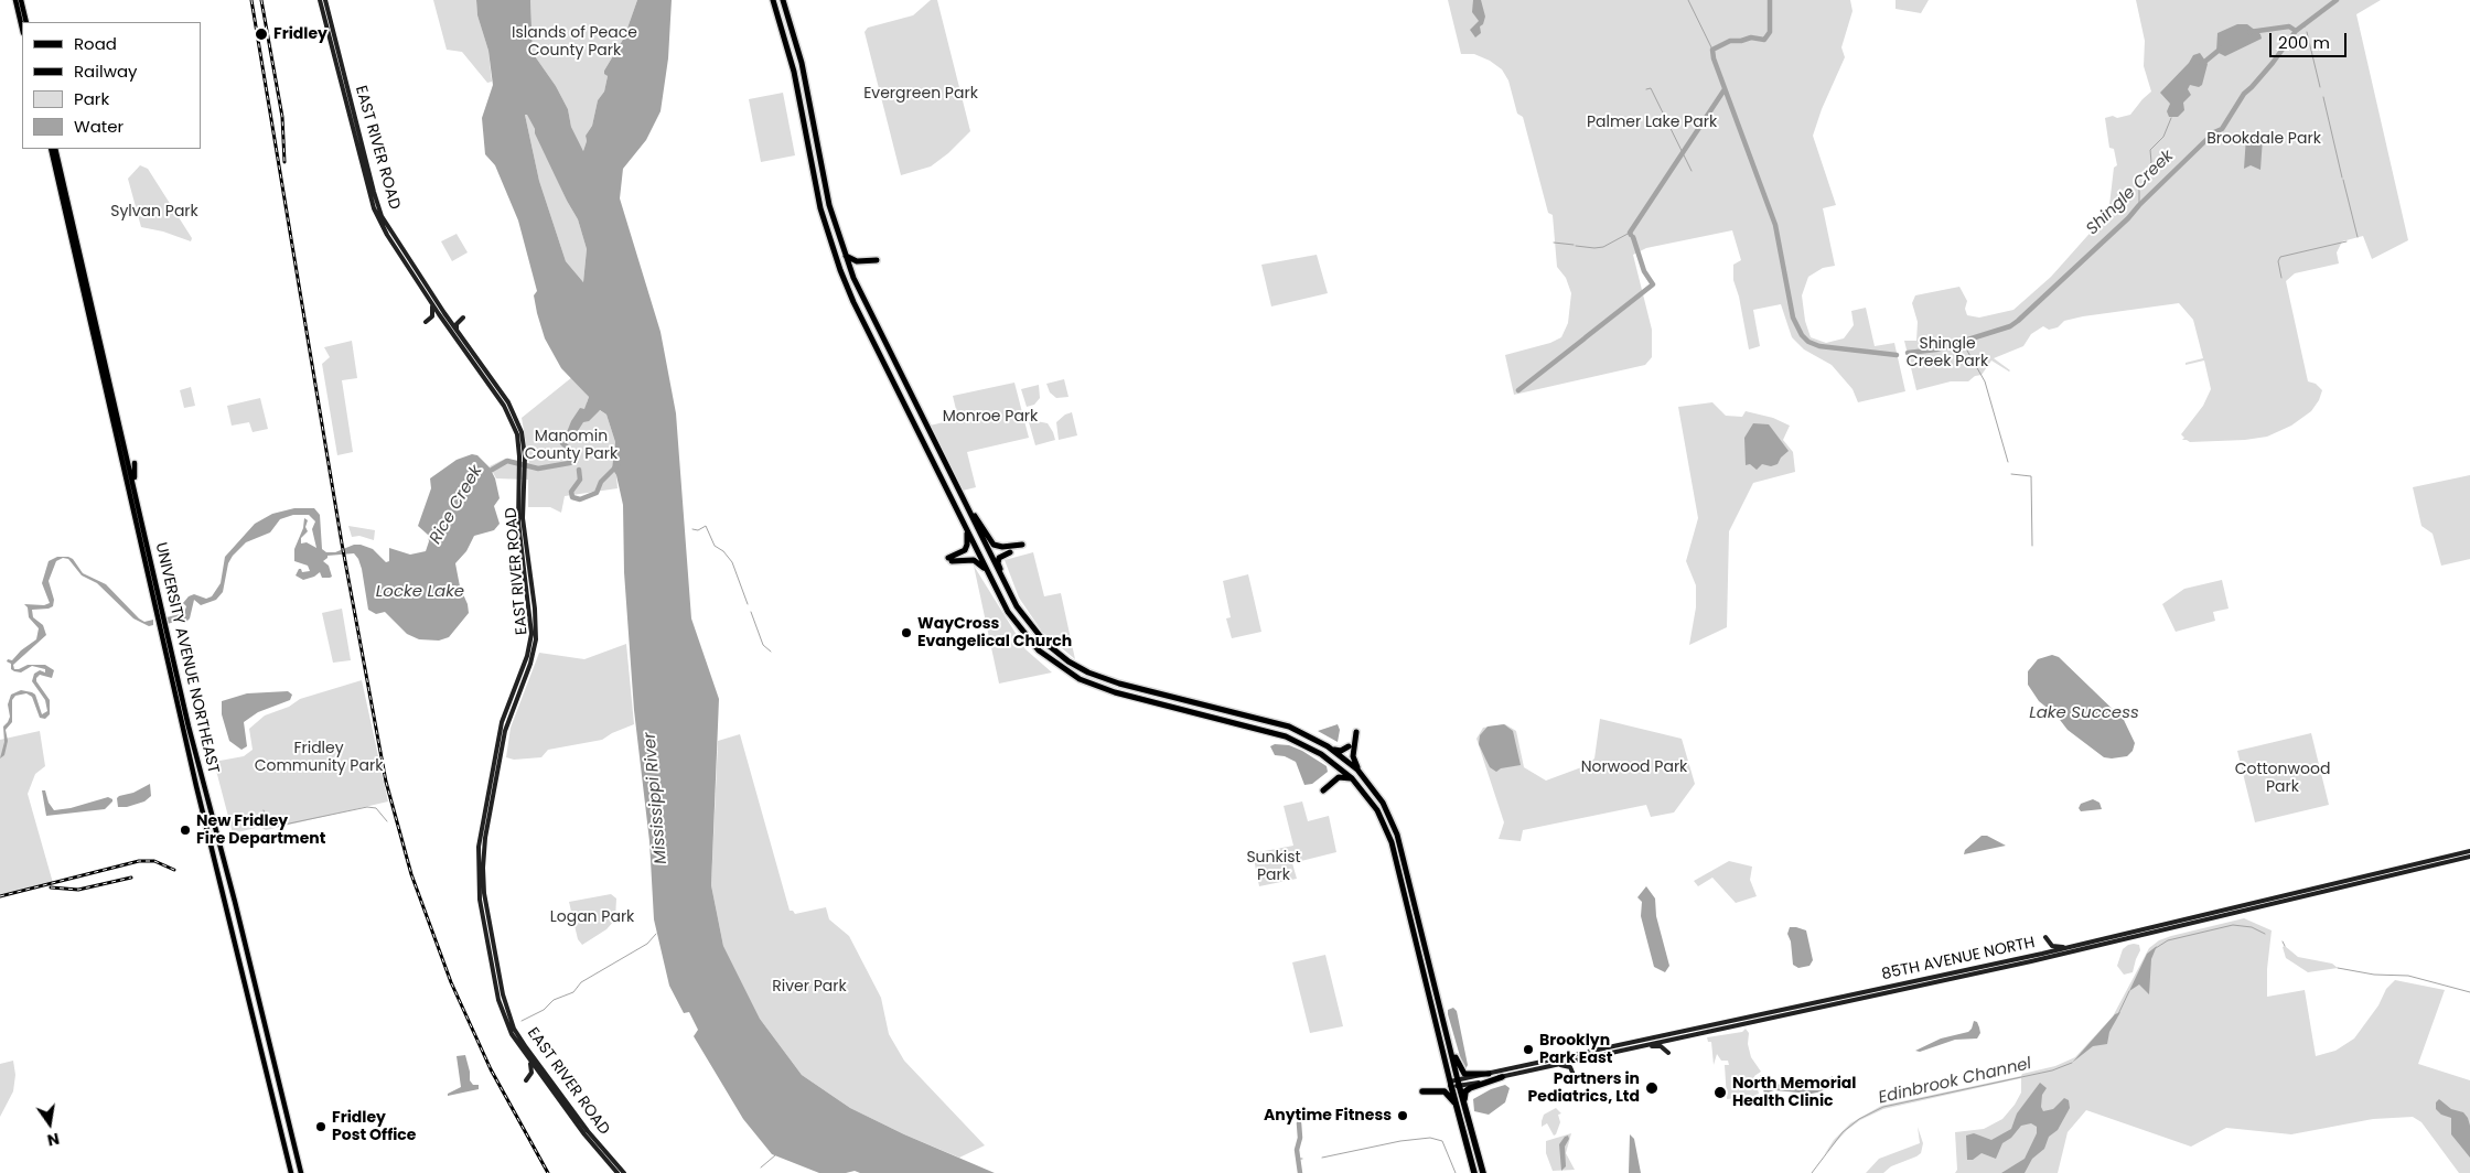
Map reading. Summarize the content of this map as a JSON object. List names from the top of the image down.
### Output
{
  "streets": {
    "main road": ["EAST RIVER ROAD", "UNIVERSITY AVENUE NORTHEAST", "85TH AVENUE NORTH"]
  },
  "water": [
    "Shingle Creek",
    "Rice Creek",
    "Locke Lake",
    "Lake Success",
    "Mississippi River",
    "Edinbrook Channel"
  ],
  "parks": [
    "Islands of Peace County Park",
    "Evergreen Park",
    "Palmer Lake Park",
    "Brookdale Park",
    "Sylvan Park",
    "Shingle Creek Park",
    "Monroe Park",
    "Manomin County Park",
    "Fridley Community Park",
    "Norwood Park",
    "Cottonwood Park",
    "Sunkist Park",
    "Logan Park",
    "River Park"
  ],
  "places": [
    "Fridley",
    "WayCross Evangelical Church",
    "New Fridley Fire Department",
    "Brooklyn Park East",
    "Partners in Pediatrics, Ltd",
    "North Memorial Health Clinic",
    "Anytime Fitness",
    "Fridley Post Office"
  ],
  "legend": [
    "Road",
    "Railway",
    "Park",
    "Water"
  ],
  "scale_bar": "200 m",
  "north": "bottom"
}
